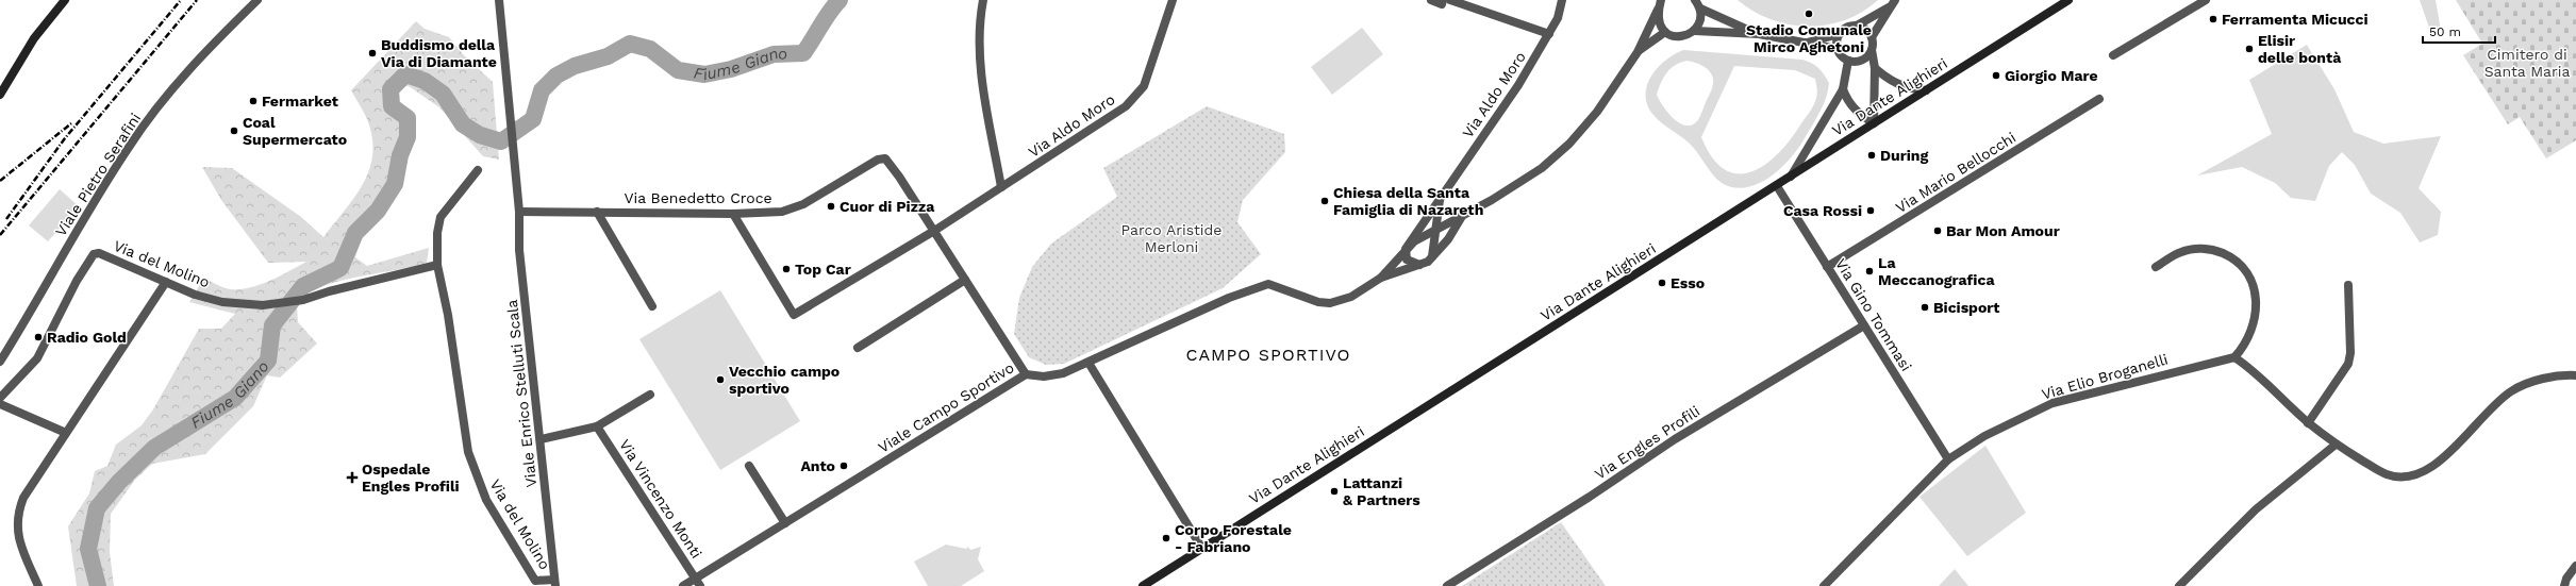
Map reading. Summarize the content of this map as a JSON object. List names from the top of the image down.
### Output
{
  "streets": {
    "main road": ["Via Dante Alighieri"],
    "street": [
      "Via Aldo Moro",
      "Via Mario Bellocchi",
      "Viale Pietro Serafini",
      "Via Benedetto Croce",
      "Via del Molino",
      "Via Gino Tommasi",
      "Via Elio Broganelli",
      "Viale Enrico Stelluti Scala",
      "Viale Campo Sportivo",
      "Via Engles Profili",
      "Via Vincenzo Monti"
    ]
  },
  "crossings": [
    ["Via Aldo Moro", "Via Benedetto Croce"],
    ["Via Aldo Moro", "Viale Campo Sportivo"],
    ["Via Dante Alighieri", "Via Gino Tommasi"],
    ["Via Mario Bellocchi", "Via Gino Tommasi"],
    ["Via Benedetto Croce", "Viale Enrico Stelluti Scala"],
    ["Via Benedetto Croce", "Viale Campo Sportivo"],
    ["Via del Molino", "Viale Enrico Stelluti Scala"],
    ["Via Gino Tommasi", "Via Elio Broganelli"],
    ["Via Gino Tommasi", "Via Engles Profili"],
    ["Viale Campo Sportivo", "Via Vincenzo Monti"]
  ],
  "districts": ["CAMPO SPORTIVO"],
  "water": ["Fiume Giano"],
  "parks": ["Cimitero di Santa Maria", "Parco Aristide Merloni"],
  "places": {
    "other": [
      "Stadio Comunale Mirco Aghetoni",
      "Ferramenta Micucci",
      "Elisir delle bontà",
      "Buddismo della Via di Diamante",
      "Giorgio Mare",
      "Fermarket",
      "Coal Supermercato",
      "During",
      "Chiesa della Santa Famiglia di Nazareth",
      "Cuor di Pizza",
      "Casa Rossi",
      "Bar Mon Amour",
      "Top Car",
      "La Meccanografica",
      "Esso",
      "Bicisport",
      "Radio Gold",
      "Vecchio campo sportivo",
      "Anto",
      "Lattanzi & Partners",
      "Corpo Forestale - Fabriano"
    ],
    "health": ["Ospedale Engles Profili"]
  },
  "scale_bar": "50 m"
}
